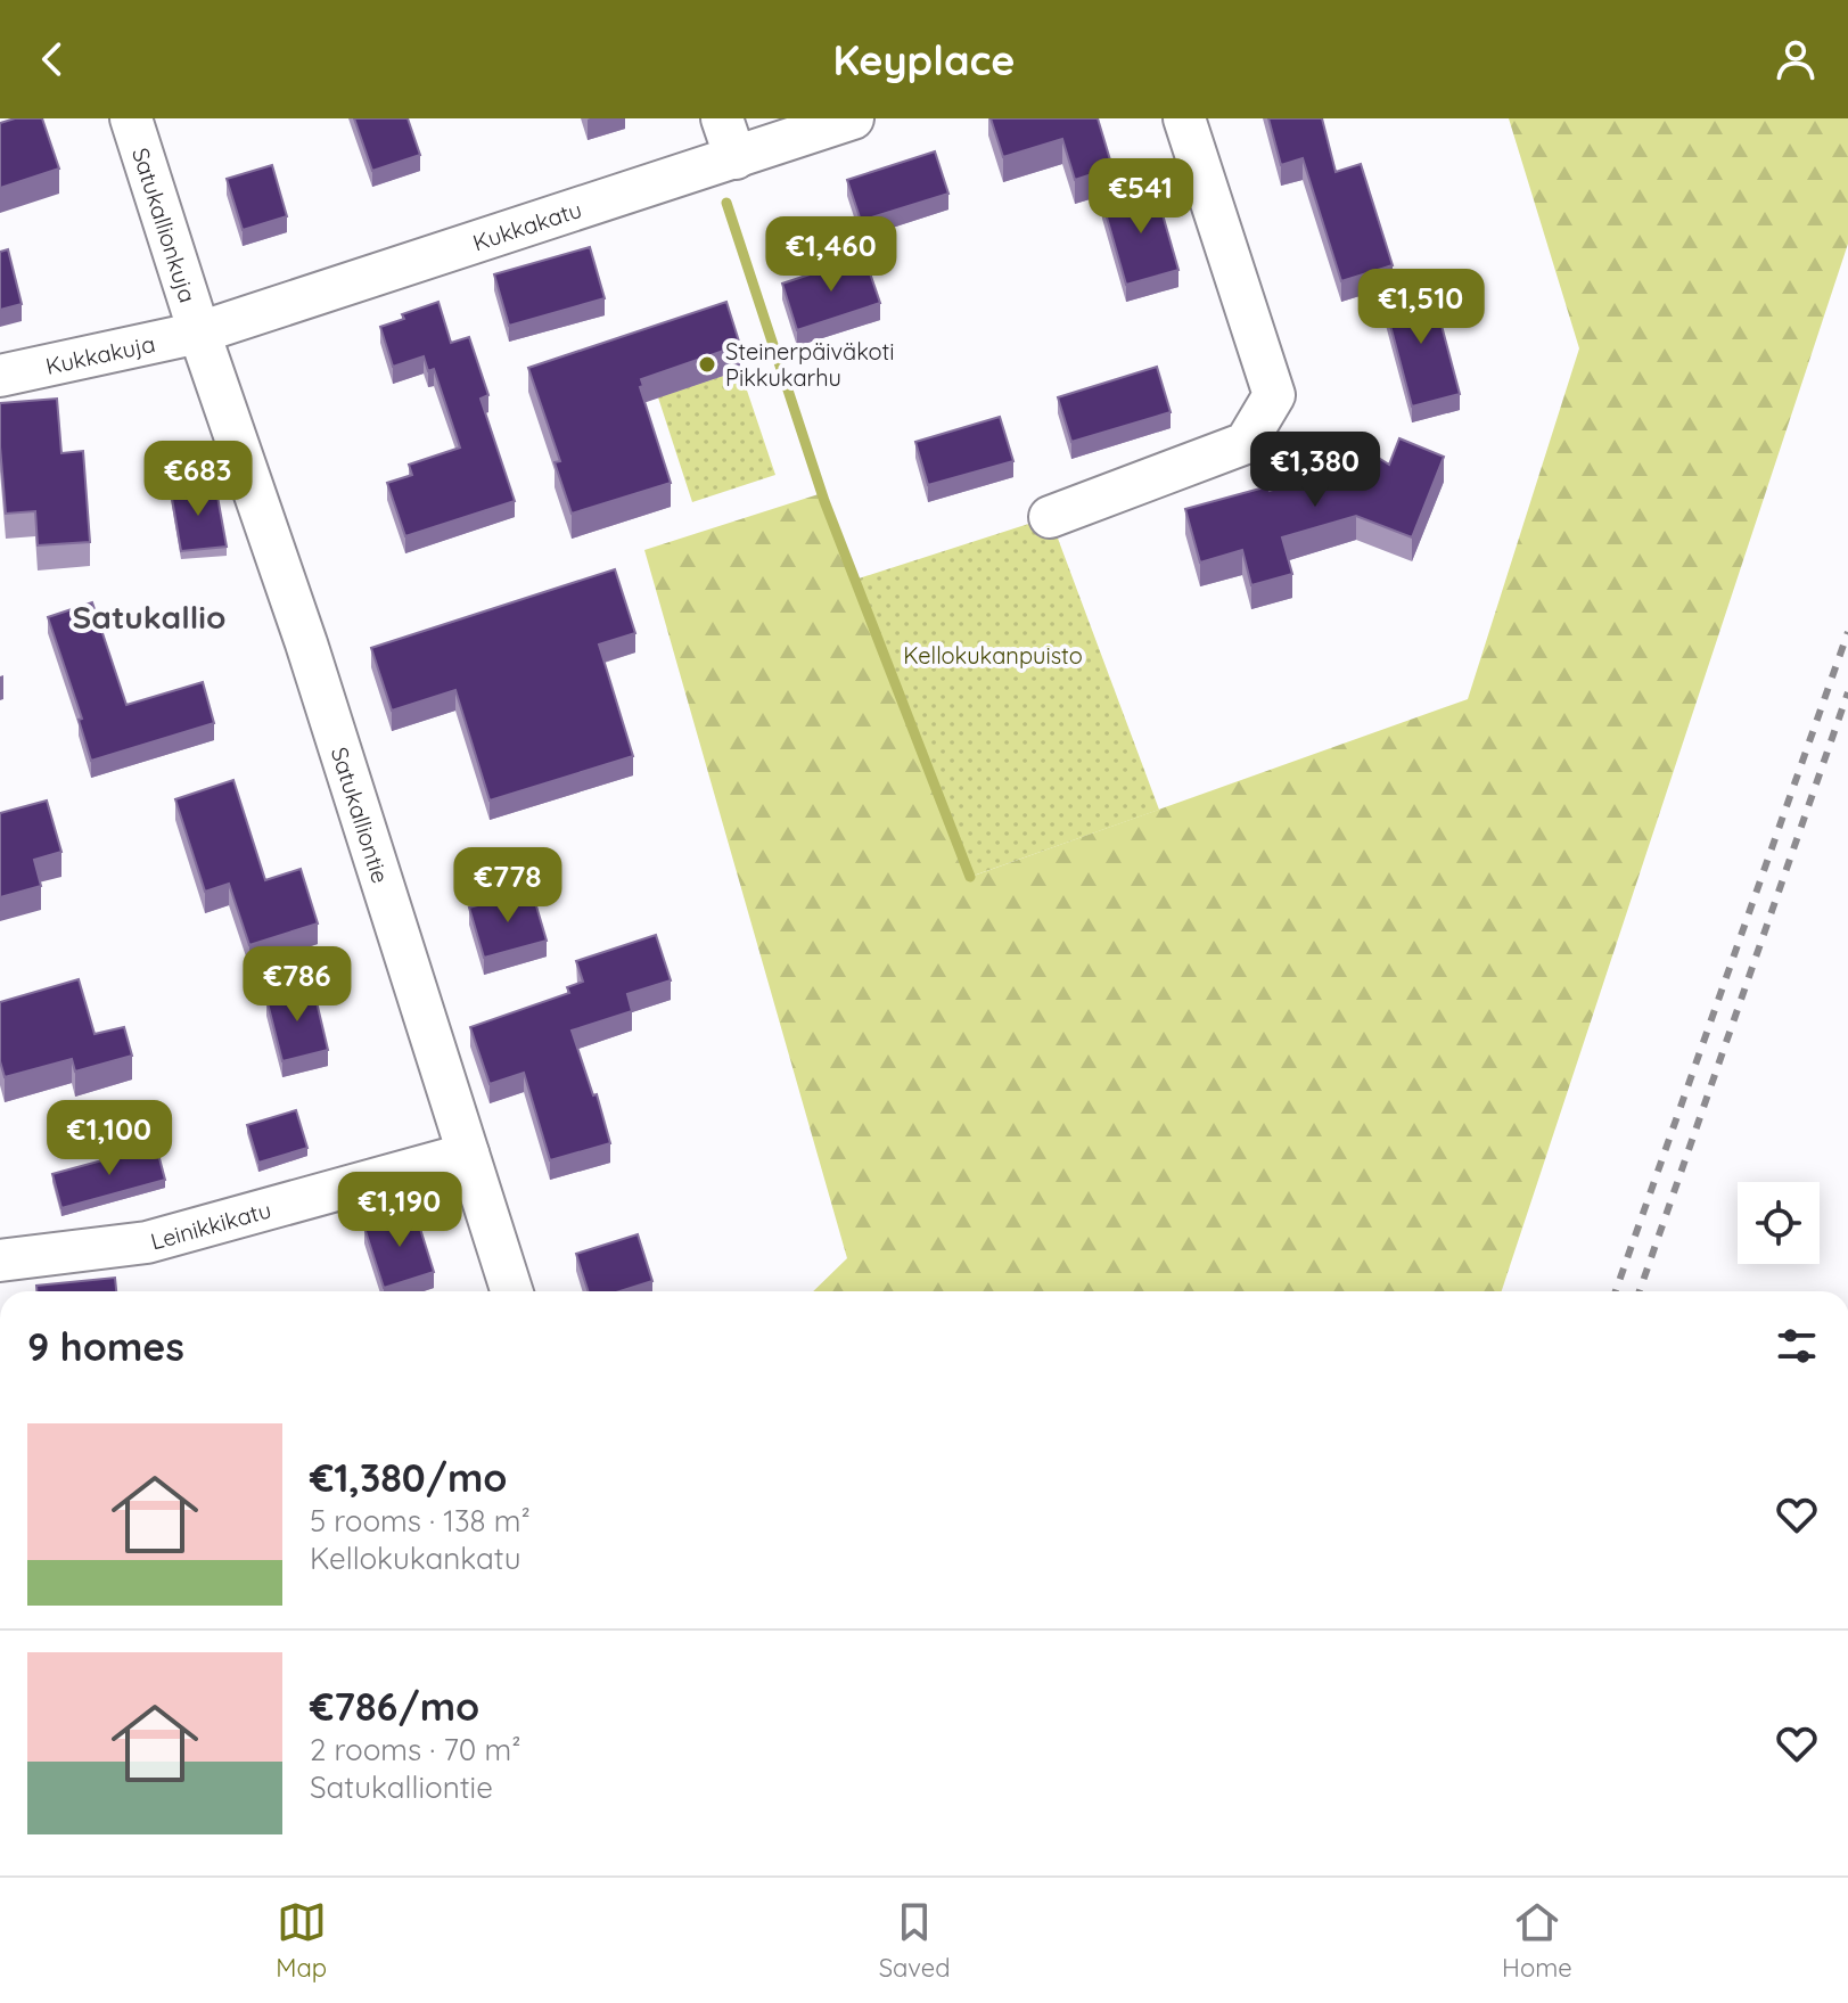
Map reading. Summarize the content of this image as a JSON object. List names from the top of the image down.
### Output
{
  "streets": {
    "street": [
      "Satukallionkuja",
      "Kukkakatu",
      "Kukkakuja",
      "Satukalliontie",
      "Leinikkikatu"
    ]
  },
  "crossings": [
    ["Satukallionkuja", "Kukkakatu"],
    ["Satukallionkuja", "Kukkakuja"],
    ["Satukallionkuja", "Satukalliontie"],
    ["Kukkakatu", "Kukkakuja"],
    ["Kukkakatu", "Satukalliontie"],
    ["Kukkakuja", "Satukalliontie"],
    ["Satukalliontie", "Leinikkikatu"]
  ],
  "districts": ["Satukallio"],
  "parks": ["Kellokukanpuisto"],
  "places": ["Steinerpäiväkoti Pikkukarhu"],
  "page": {
    "header": "Keyplace",
    "price": [
      "€541",
      "€1,460",
      "€1,510",
      "€1,380",
      "€683",
      "€778",
      "€786",
      "€1,100",
      "€1,190"
    ],
    "heading": "9 homes",
    "list": [
      {
        "name": "€1,380/mo",
        "note": "5 rooms · 138 m² · Kellokukankatu"
      },
      {
        "name": "€786/mo",
        "note": "2 rooms · 70 m² · Satukalliontie"
      }
    ],
    "tabs": ["Map", "Saved", "Home"]
  }
}
